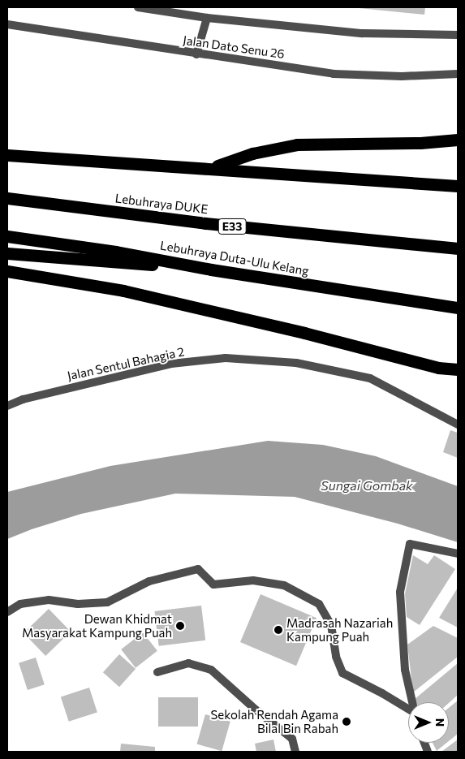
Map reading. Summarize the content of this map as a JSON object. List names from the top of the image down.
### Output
{
  "streets": {
    "highway": ["Lebuhraya DUKE", "E33", "Lebuhraya Duta-Ulu Kelang"],
    "street": ["Jalan Dato Senu 26", "Jalan Sentul Bahagia 2"]
  },
  "water": ["Sungai Gombak"],
  "places": ["Dewan Khidmat Masyarakat Kampung Puah", "Madrasah Nazariah Kampung Puah", "Sekolah Rendah Agama Bilal Bin Rabah"],
  "north": "right"
}
